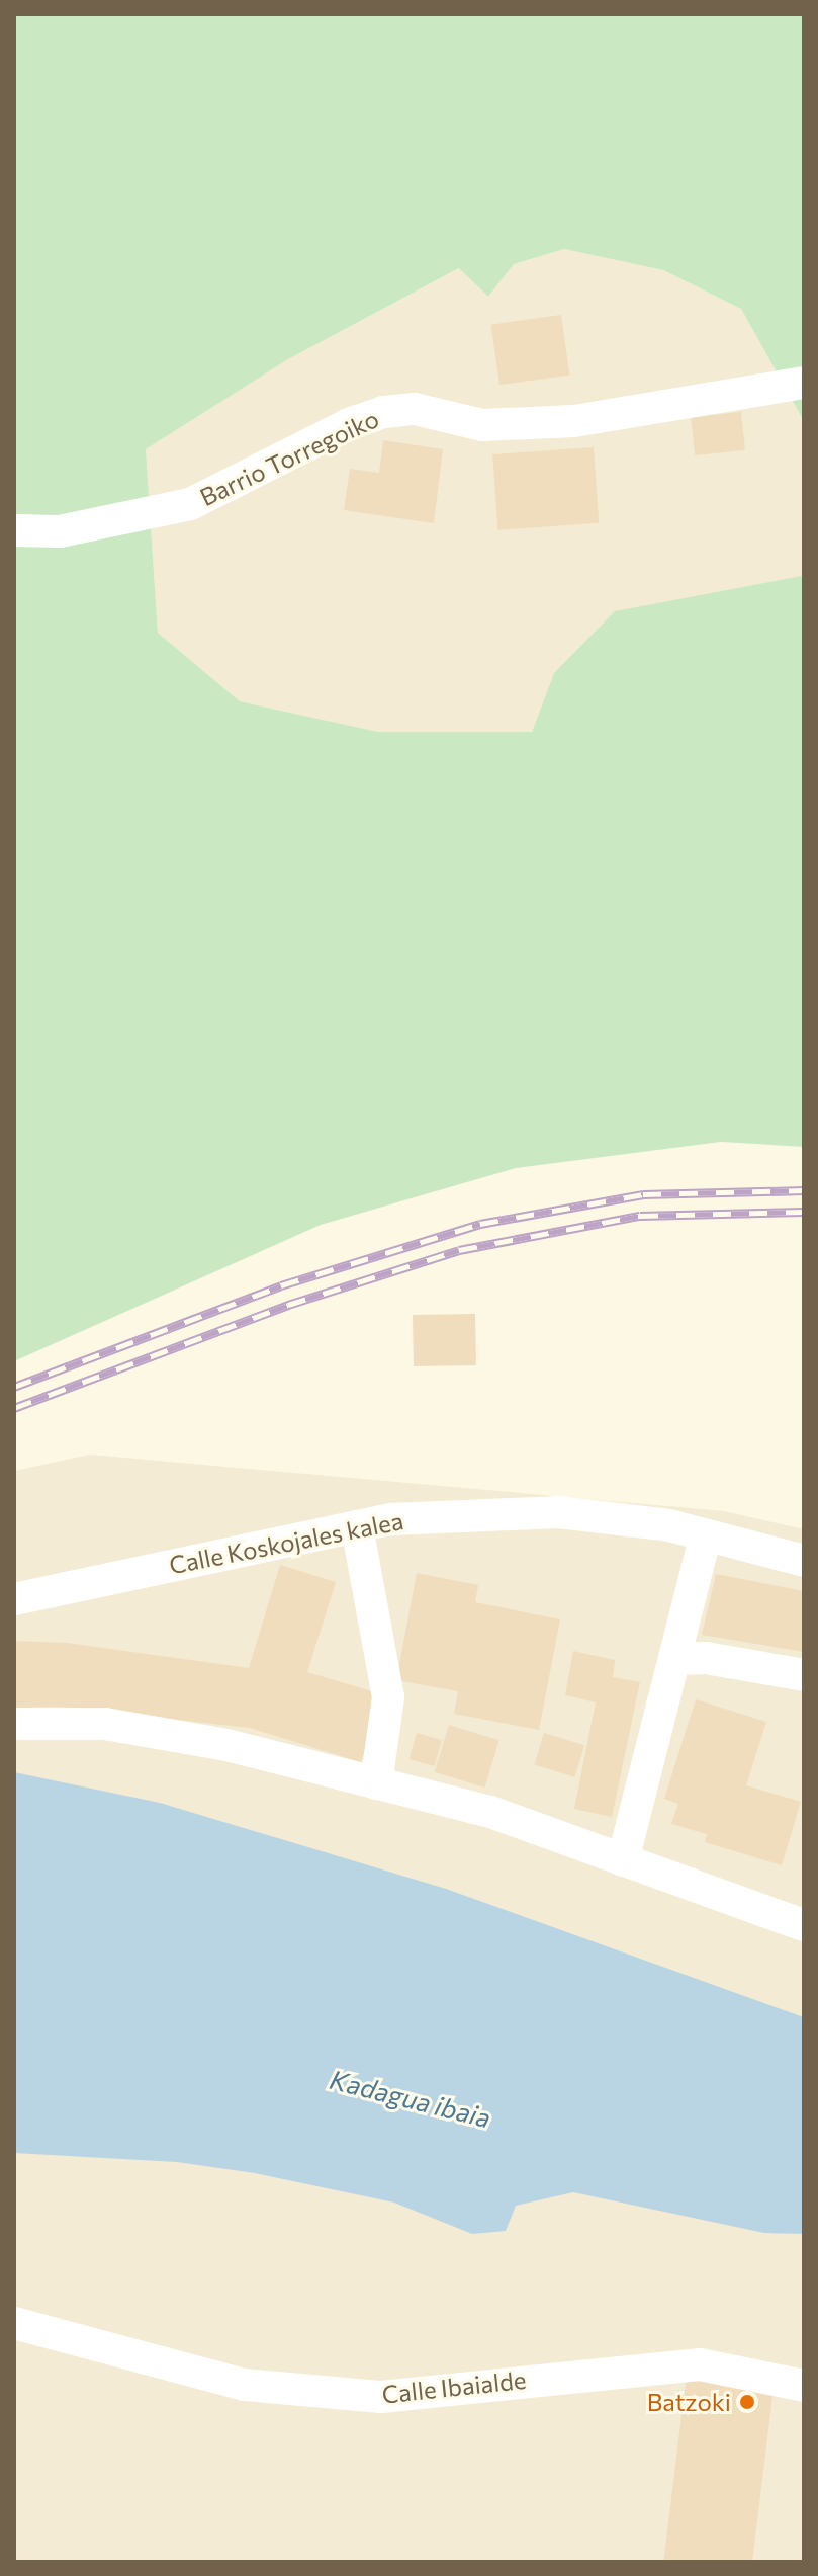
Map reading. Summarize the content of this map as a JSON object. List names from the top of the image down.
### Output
{
  "streets": {
    "street": ["Barrio Torregoiko", "Calle Koskojales kalea", "Calle Ibaialde"]
  },
  "water": ["Kadagua ibaia"],
  "places": ["Batzoki"]
}
